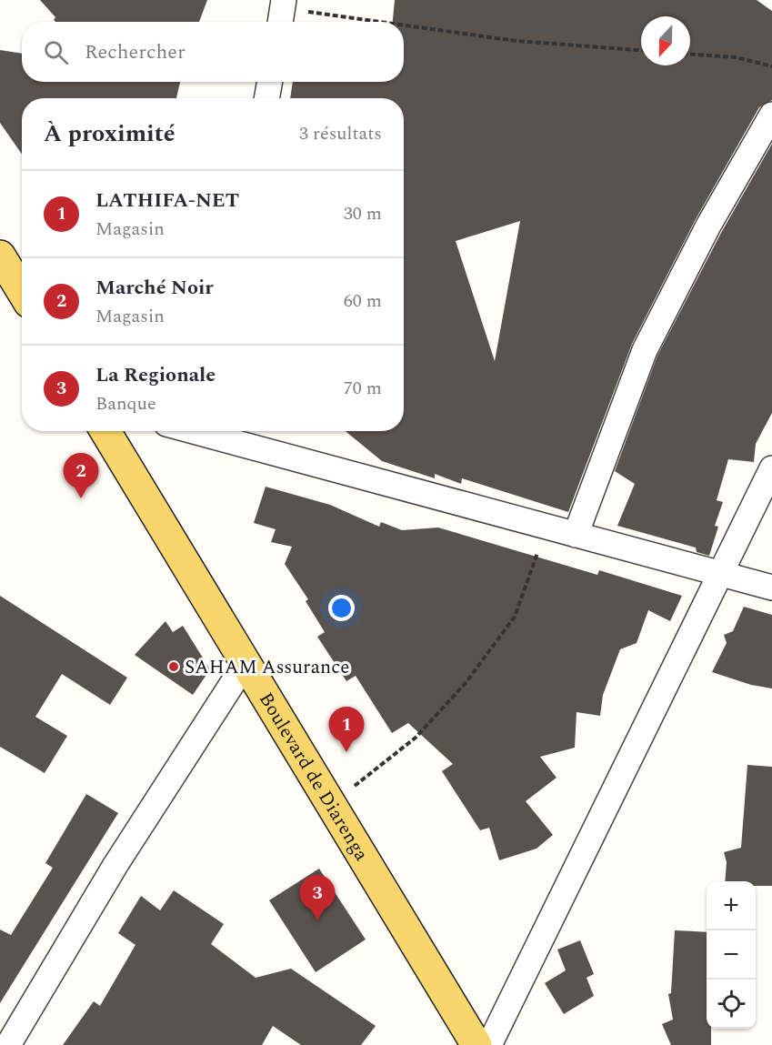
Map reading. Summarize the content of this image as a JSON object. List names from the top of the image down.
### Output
{
  "streets": {
    "main road": ["Boulevard de Diarenga"]
  },
  "places": ["SAHAM Assurance"],
  "north": "bottom",
  "page": {
    "search": "Rechercher",
    "heading": ["À proximité", "3 résultats"],
    "list": [
      {
        "mark": "1",
        "name": "LATHIFA-NET",
        "note": "Magasin",
        "value": "30 m"
      },
      {
        "mark": "2",
        "name": "Marché Noir",
        "note": "Magasin",
        "value": "60 m"
      },
      {
        "mark": "3",
        "name": "La Regionale",
        "note": "Banque",
        "value": "70 m"
      }
    ],
    "pins": ["2", "1", "3"],
    "map_buttons": ["+", "−"]
  }
}
